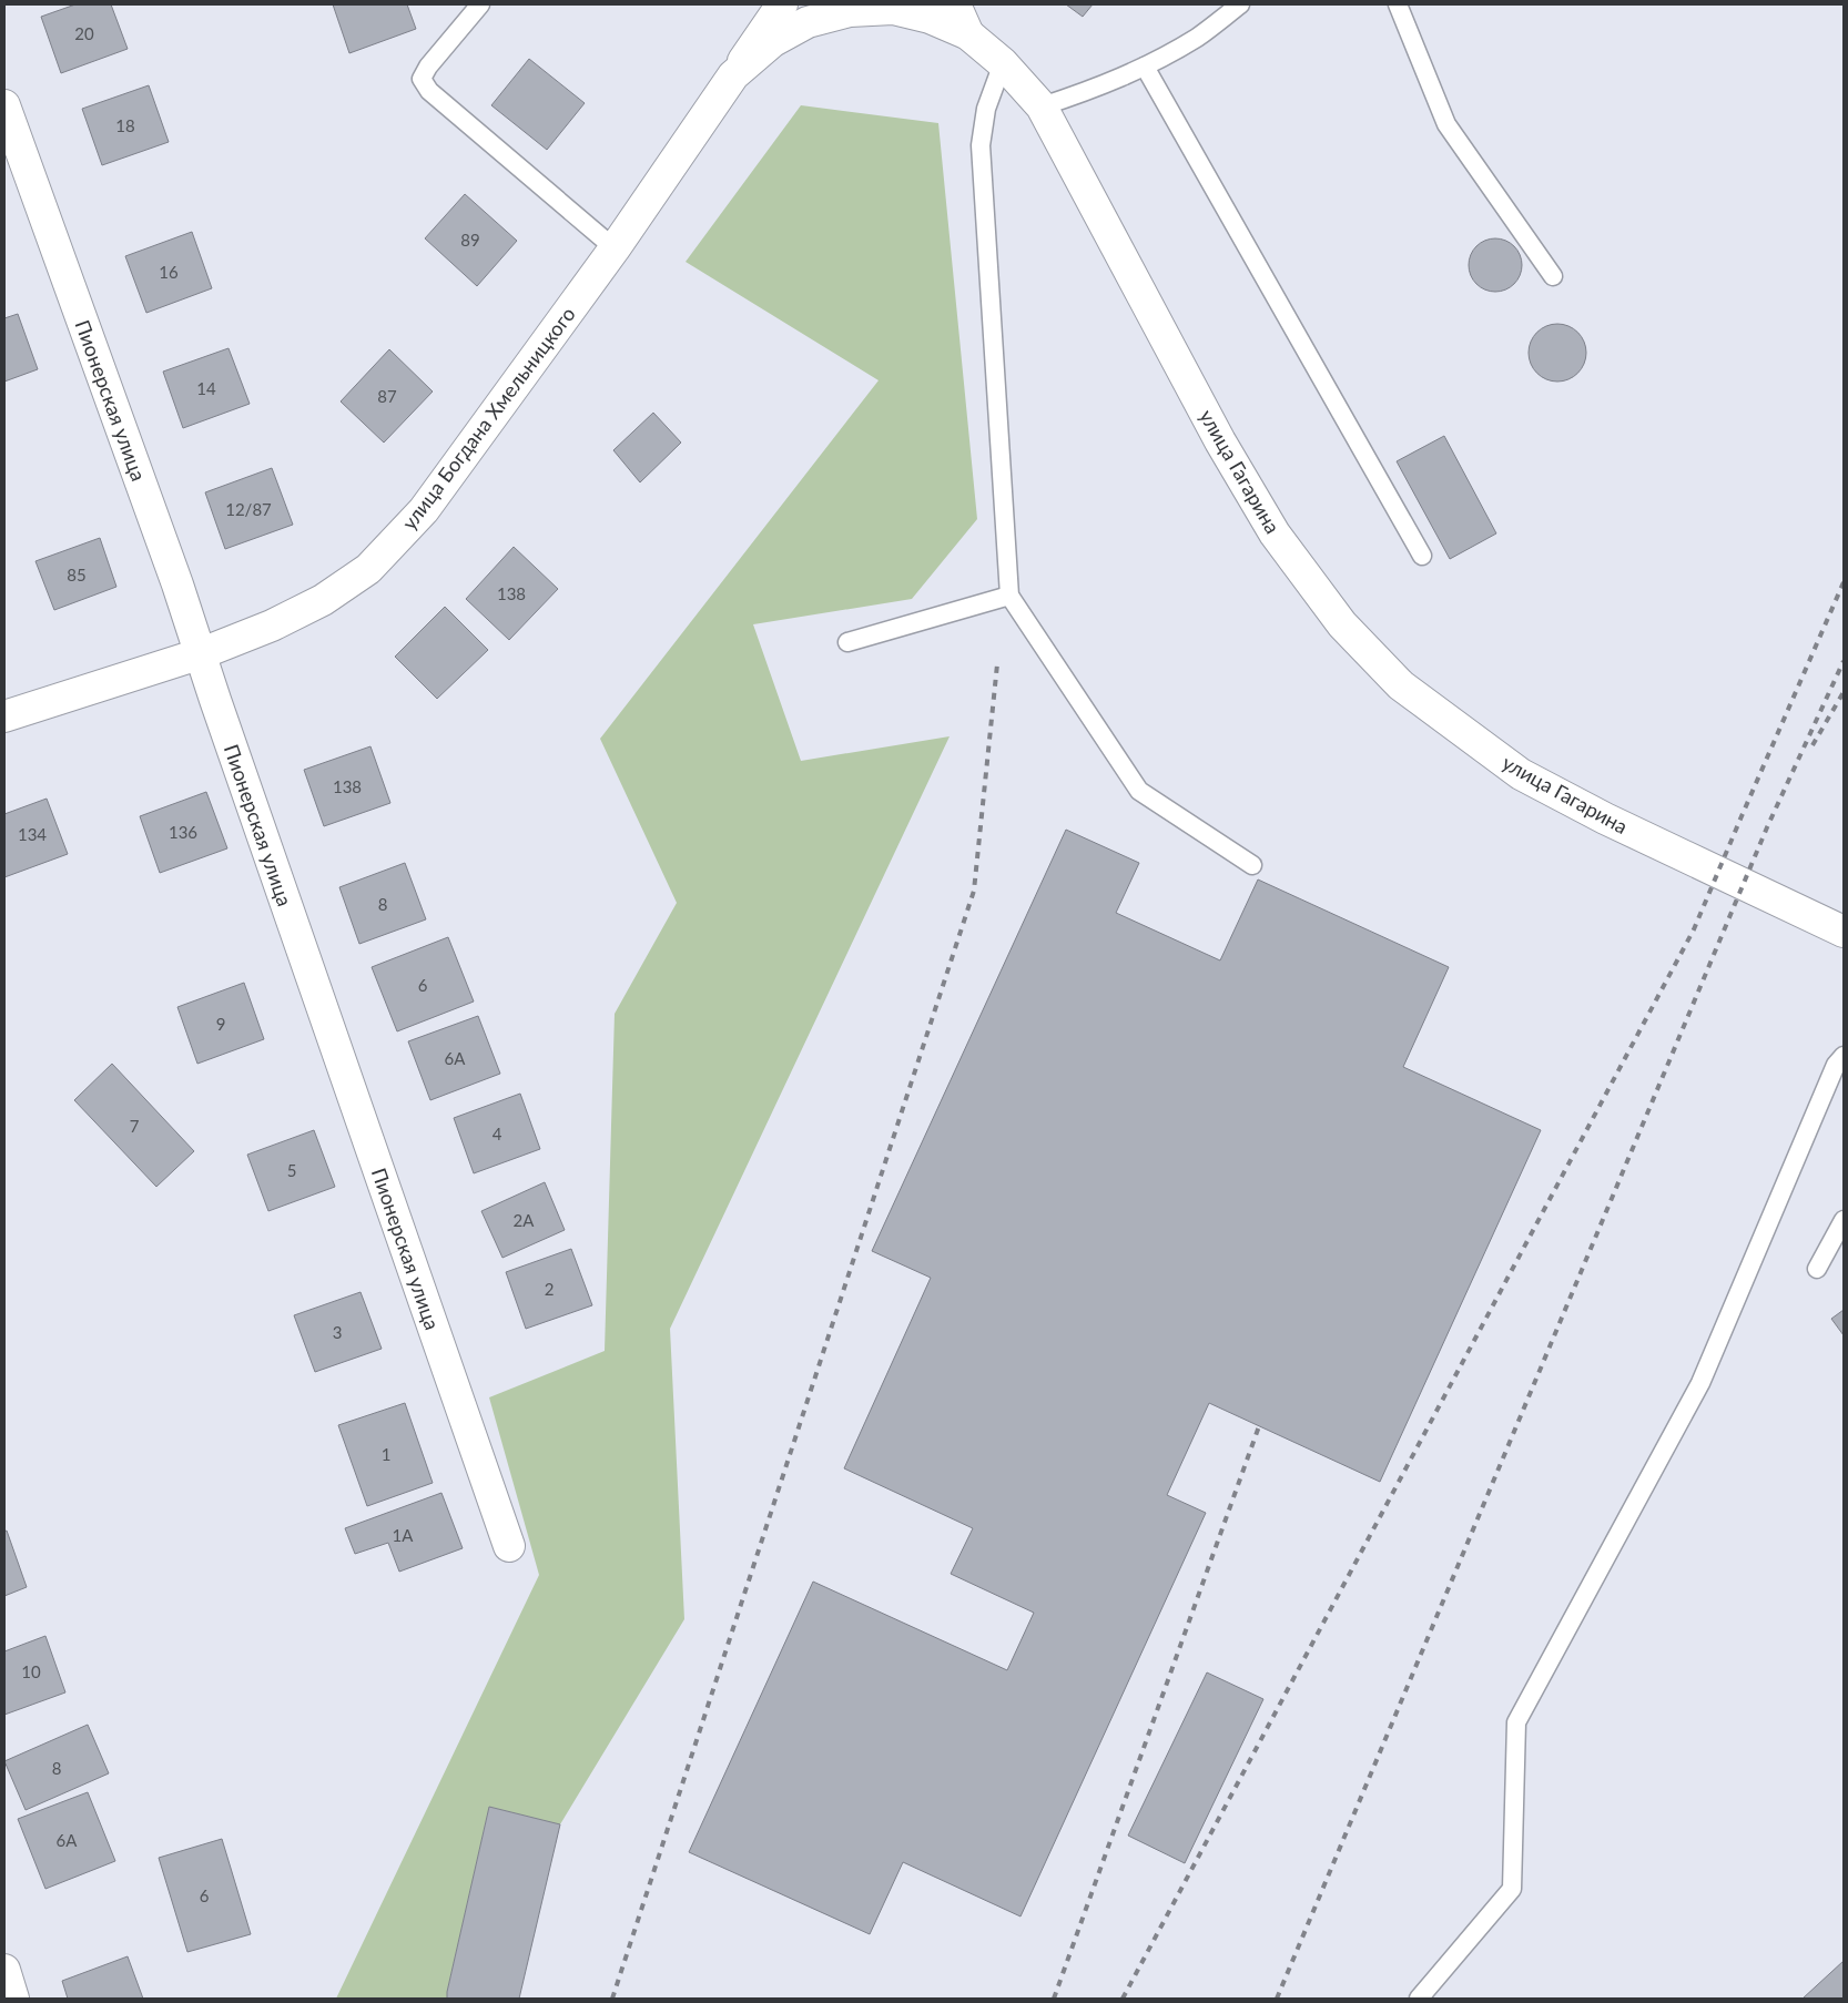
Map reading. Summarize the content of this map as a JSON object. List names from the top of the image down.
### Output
{
  "streets": {
    "main road": ["Пионерская улица", "улица Богдана Хмельницкого", "улица Гагарина"]
  },
  "crossings": [
    ["Пионерская улица", "улица Богдана Хмельницкого"],
    ["улица Богдана Хмельницкого", "улица Гагарина"]
  ],
  "house_numbers": [
    "20",
    "18",
    "89",
    "16",
    "14",
    "87",
    "12/87",
    "85",
    "138",
    "138",
    "136",
    "134",
    "8",
    "6",
    "9",
    "6А",
    "7",
    "4",
    "5",
    "2А",
    "2",
    "3",
    "1",
    "1А",
    "10",
    "8",
    "6А",
    "6"
  ]
}
